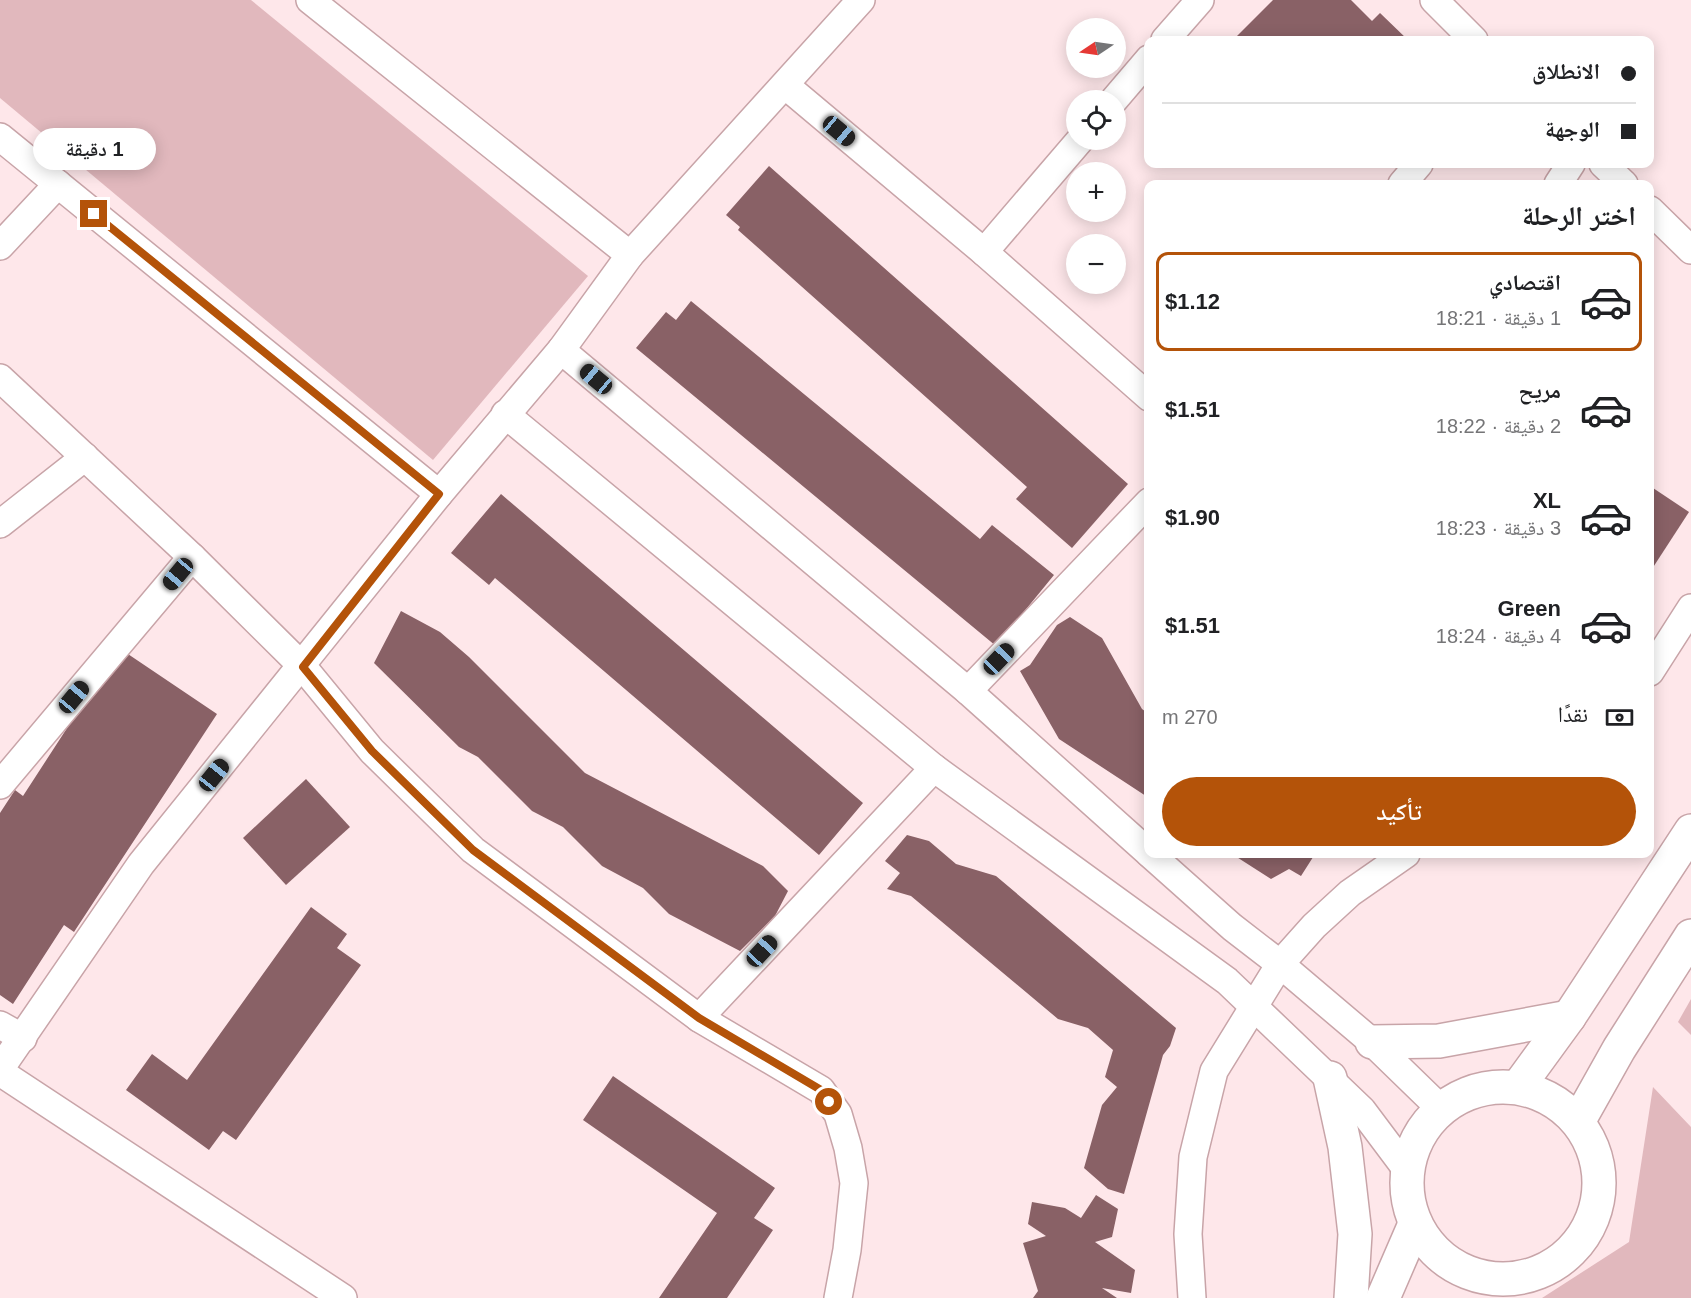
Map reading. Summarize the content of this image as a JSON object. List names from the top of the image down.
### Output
{
  "north": "left",
  "page": {
    "map_buttons": ["+", "−"],
    "banner": ["الانطلاق", "الوجهة"],
    "bubble": "1 دقيقة",
    "heading": "اختر الرحلة",
    "list": [
      {
        "name": "اقتصادي",
        "note": "1 دقيقة · 18:21",
        "value": "$1.12"
      },
      {
        "name": "مريح",
        "note": "2 دقيقة · 18:22",
        "value": "$1.51"
      },
      {
        "name": "XL",
        "note": "3 دقيقة · 18:23",
        "value": "$1.90"
      },
      {
        "name": "Green",
        "note": "4 دقيقة · 18:24",
        "value": "$1.51"
      }
    ],
    "pay": ["نقدًا", "270 m"],
    "buttons": "تأكيد"
  }
}
